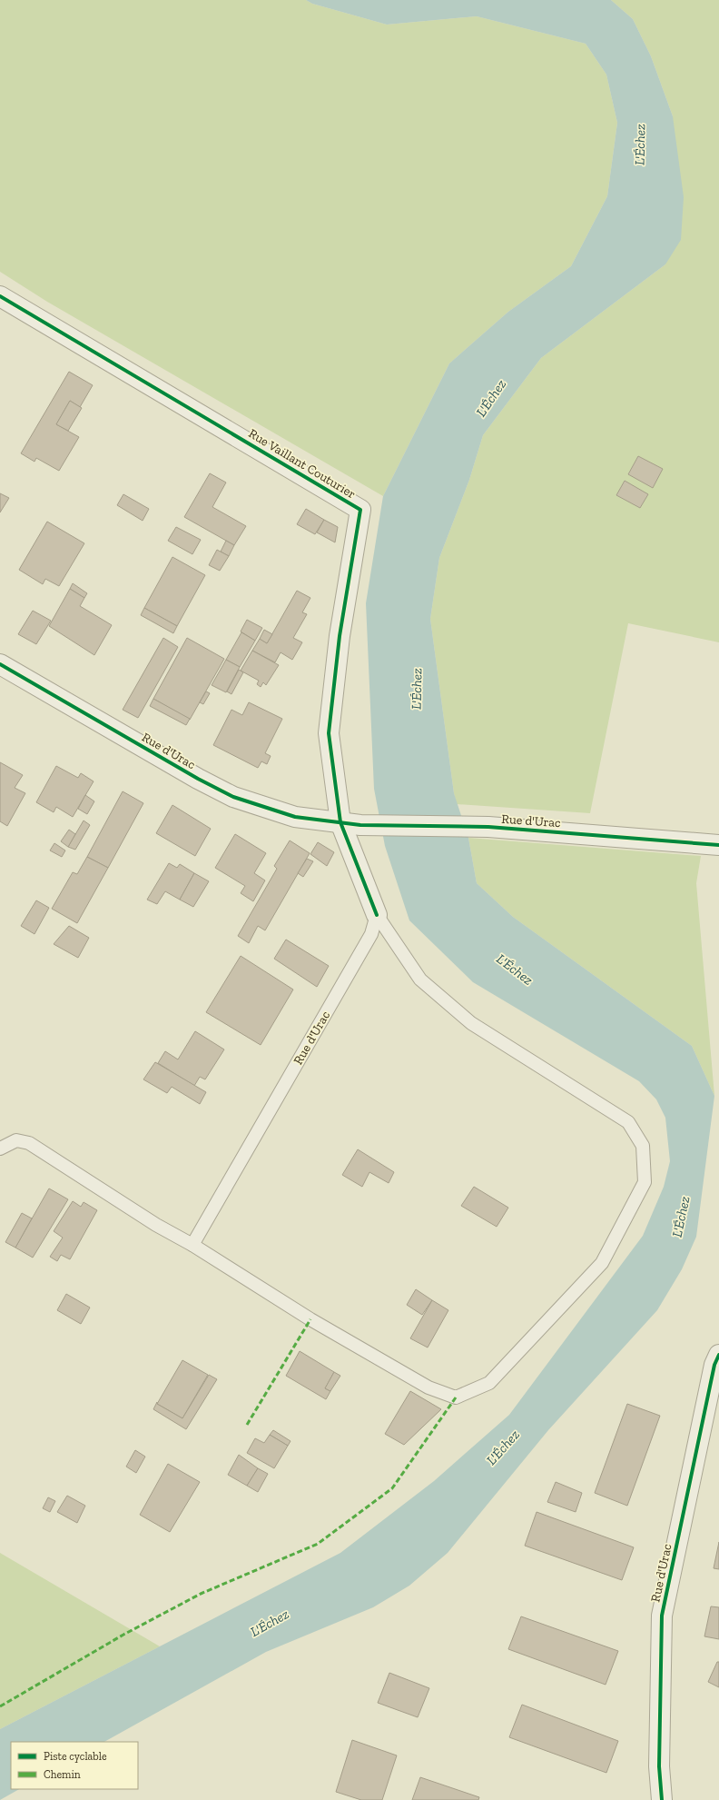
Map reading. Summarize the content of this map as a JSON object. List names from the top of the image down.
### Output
{
  "streets": {
    "street": ["Rue Vaillant Couturier", "Rue d'Urac"]
  },
  "crossings": [
    ["Rue Vaillant Couturier", "Rue d'Urac"]
  ],
  "water": ["L'Échez"],
  "legend": ["Piste cyclable", "Chemin"]
}
